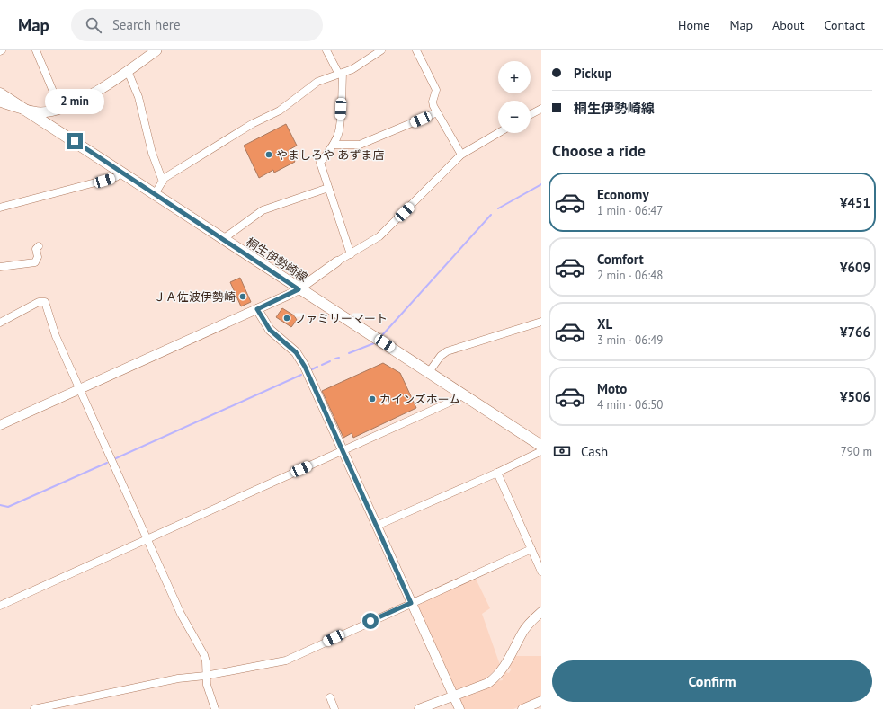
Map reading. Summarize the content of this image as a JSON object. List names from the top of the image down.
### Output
{
  "streets": {
    "main road": ["桐生伊勢崎線"]
  },
  "places": [
    "やましろや あずま店",
    "ＪＡ佐波伊勢崎",
    "ファミリーマート",
    "カインズホーム"
  ],
  "page": {
    "header": "Map",
    "search": "Search here",
    "nav": [
      "Home",
      "Map",
      "About",
      "Contact"
    ],
    "banner": ["Pickup", "桐生伊勢崎線"],
    "map_buttons": ["+", "−"],
    "bubble": "2 min",
    "heading": "Choose a ride",
    "list": [
      {
        "name": "Economy",
        "note": "1 min · 06:47",
        "value": "¥451"
      },
      {
        "name": "Comfort",
        "note": "2 min · 06:48",
        "value": "¥609"
      },
      {
        "name": "XL",
        "note": "3 min · 06:49",
        "value": "¥766"
      },
      {
        "name": "Moto",
        "note": "4 min · 06:50",
        "value": "¥506"
      }
    ],
    "pay": ["Cash", "790 m"],
    "buttons": "Confirm"
  }
}
